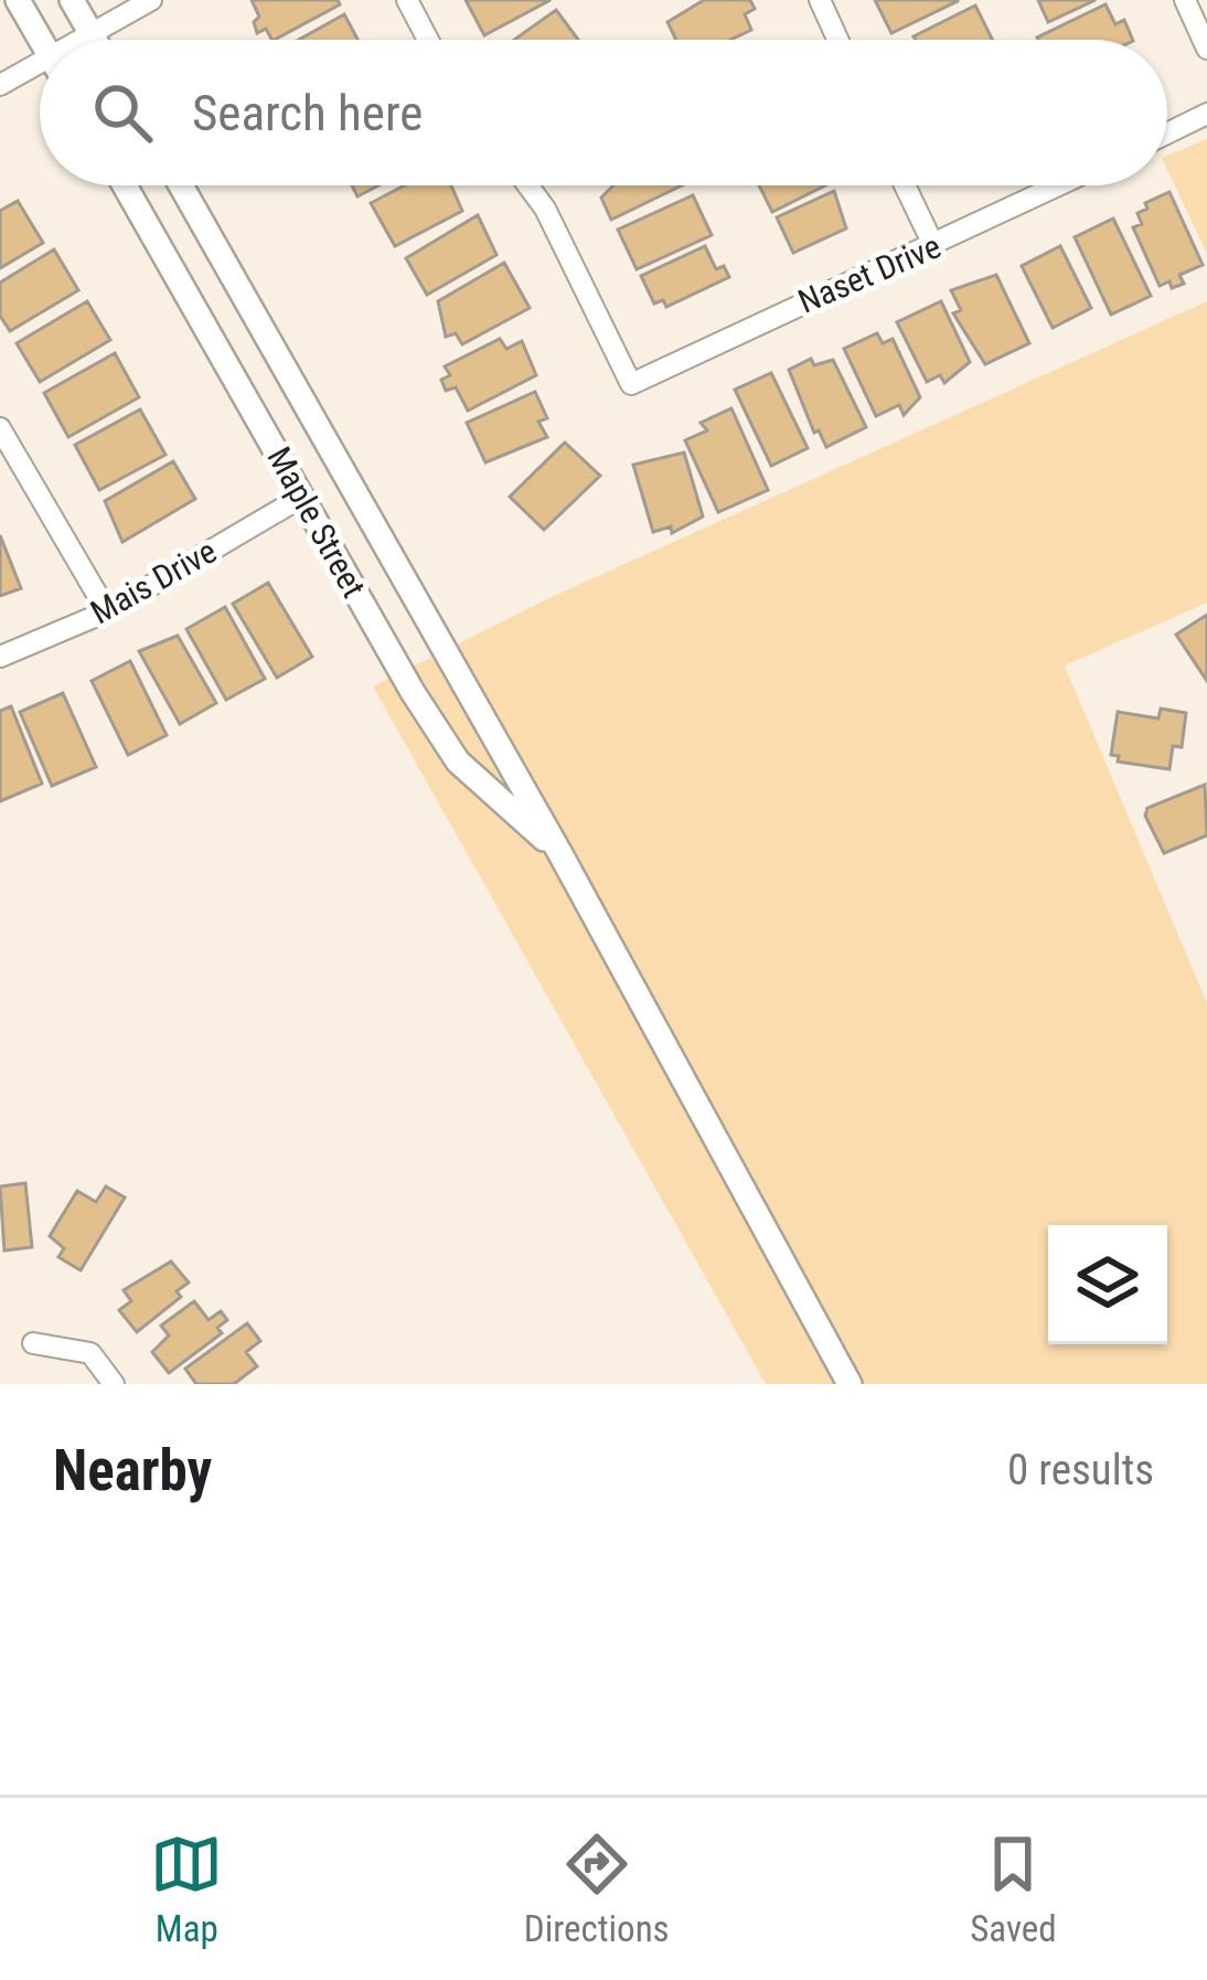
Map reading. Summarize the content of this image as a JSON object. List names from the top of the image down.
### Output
{
  "streets": {
    "street": ["Naset Drive", "Maple Street", "Mais Drive"]
  },
  "crossings": [
    ["Maple Street", "Mais Drive"]
  ],
  "page": {
    "search": "Search here",
    "heading": ["Nearby", "0 results"],
    "nav": ["Map", "Directions", "Saved"]
  }
}
